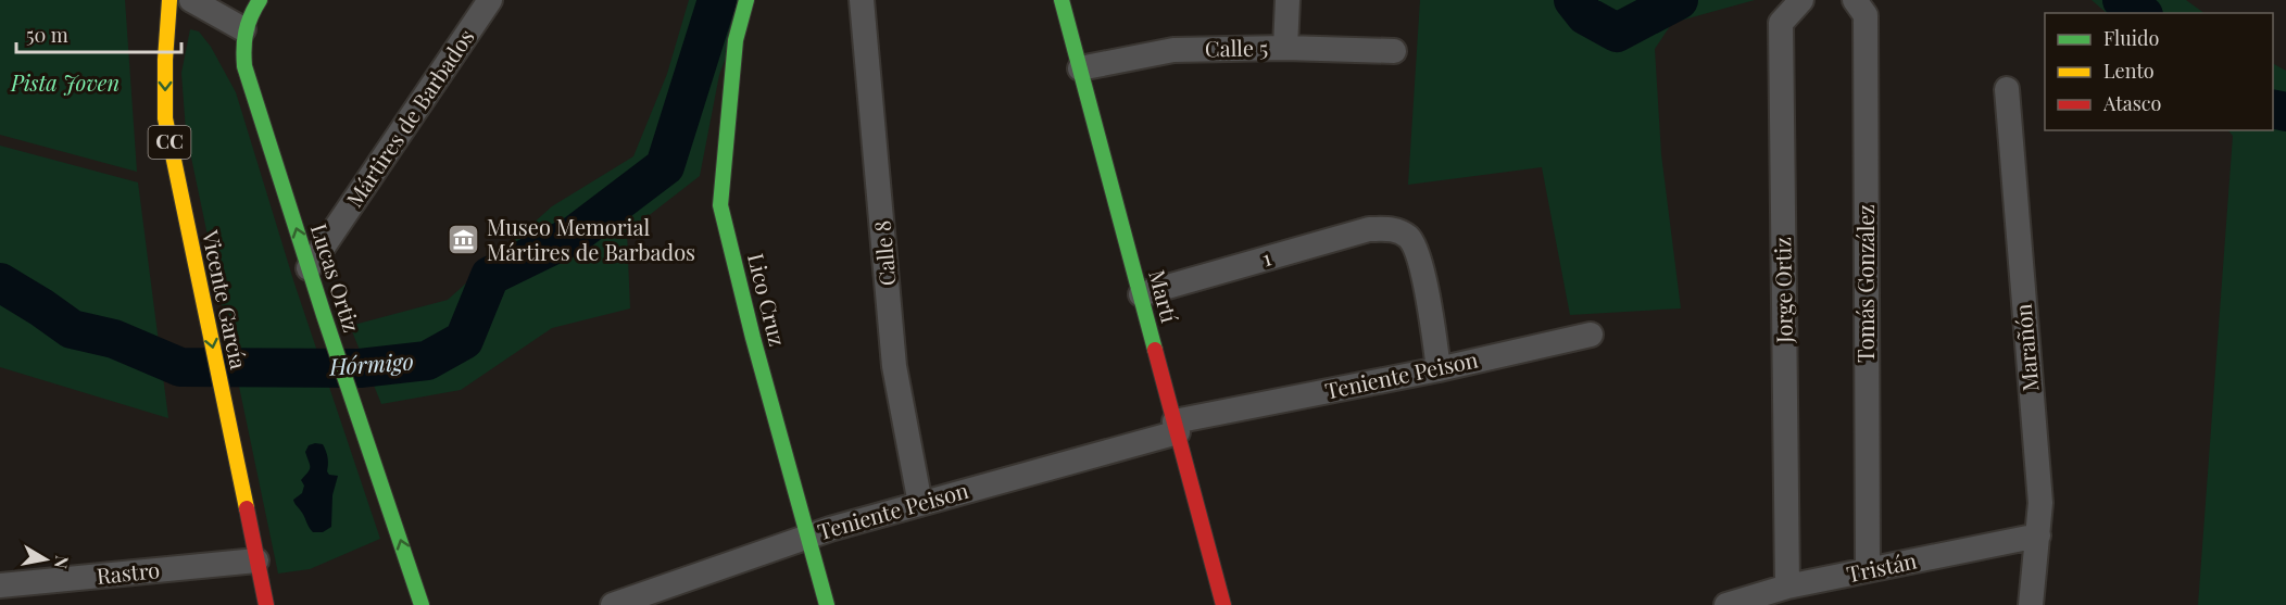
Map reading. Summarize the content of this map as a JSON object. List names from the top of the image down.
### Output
{
  "streets": {
    "main road": [
      "CC",
      "Lucas Ortiz",
      "Martí",
      "Vicente García",
      "Lico Cruz"
    ],
    "street": [
      "Calle 5",
      "Mártires de Barbados",
      "Calle 8",
      "1",
      "Tomás González",
      "Jorge Ortiz",
      "Marañón",
      "Teniente Peison",
      "Tristán",
      "Rastro"
    ]
  },
  "crossings": [
    ["Calle 5", "Martí"],
    ["Mártires de Barbados", "Lucas Ortiz"],
    ["Calle 8", "Teniente Peison"],
    ["1", "Martí"],
    ["1", "Teniente Peison"],
    ["Tomás González", "Tristán"],
    ["Jorge Ortiz", "Tristán"],
    ["Martí", "Teniente Peison"],
    ["Vicente García", "Rastro"],
    ["Lico Cruz", "Teniente Peison"],
    ["Marañón", "Tristán"]
  ],
  "one_way": ["Lucas Ortiz", "Vicente García"],
  "water": ["Hórmigo"],
  "parks": ["Pista Joven"],
  "places": {
    "museum": ["Museo Memorial Mártires de Barbados"]
  },
  "legend": ["Fluido", "Lento", "Atasco"],
  "scale_bar": "50 m",
  "north": "right"
}
